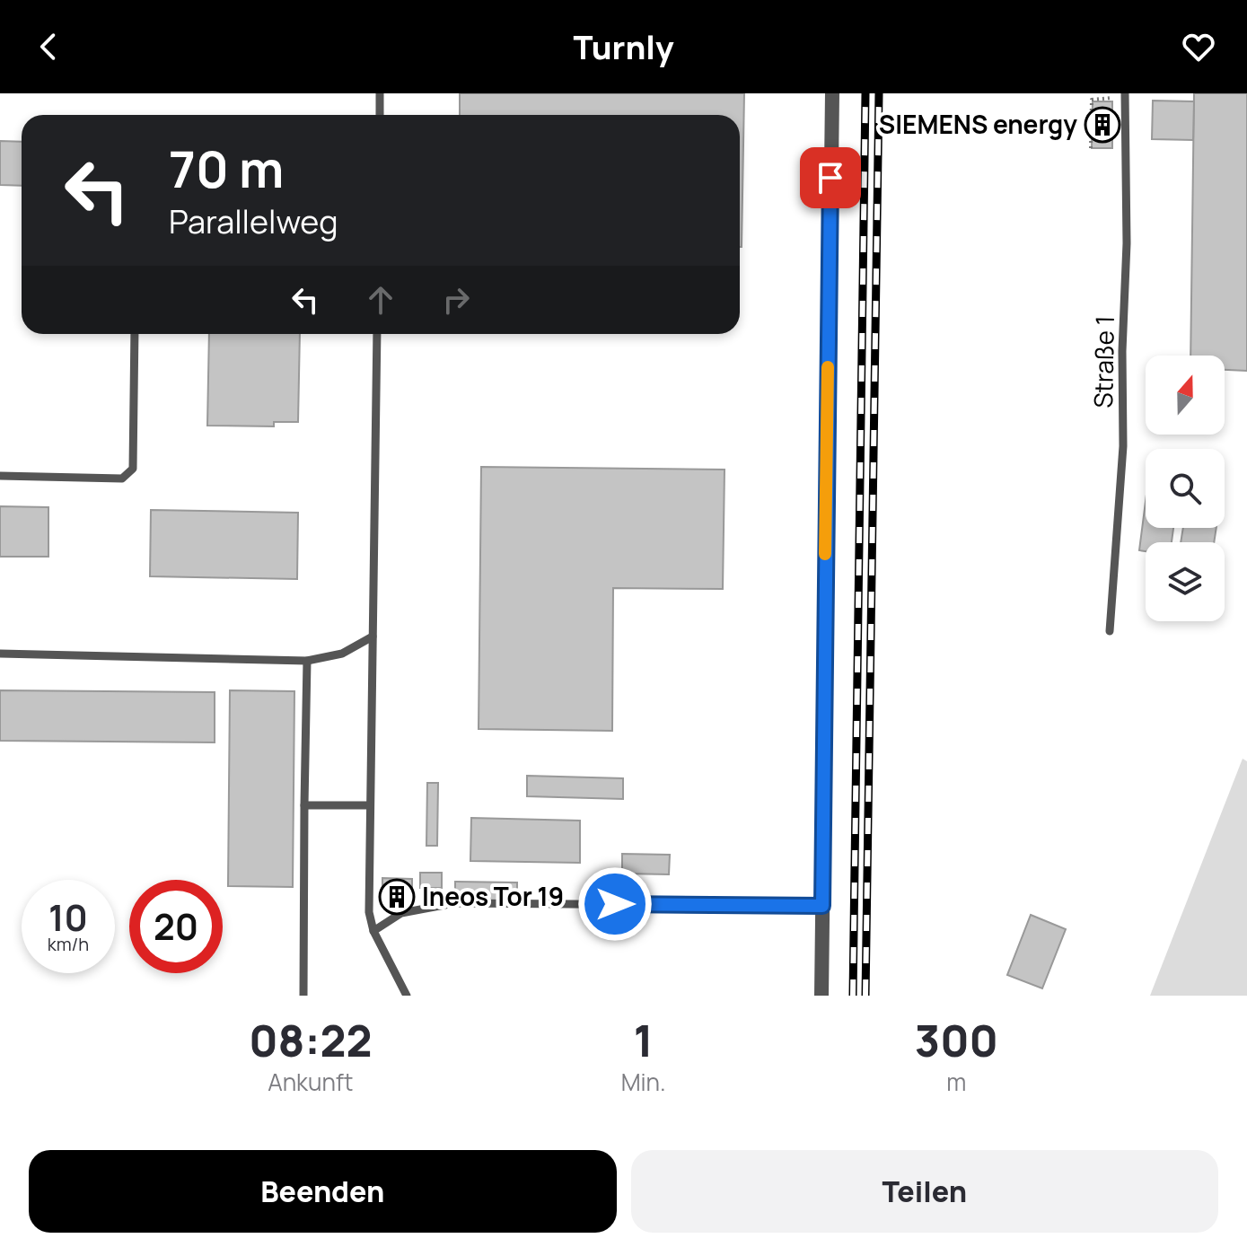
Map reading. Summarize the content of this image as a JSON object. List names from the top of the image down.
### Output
{
  "streets": {
    "lane": ["Straße 1"]
  },
  "places": {
    "building": ["SIEMENS energy", "Ineos Tor 19"]
  },
  "north": "top",
  "page": {
    "header": "Turnly",
    "turn": ["70 m", "Parallelweg"],
    "speed": "10 km/h",
    "limit": "20",
    "eta": [
      "08:22",
      "Ankunft",
      "1",
      "Min.",
      "300",
      "m"
    ],
    "buttons": ["Beenden", "Teilen"]
  }
}
